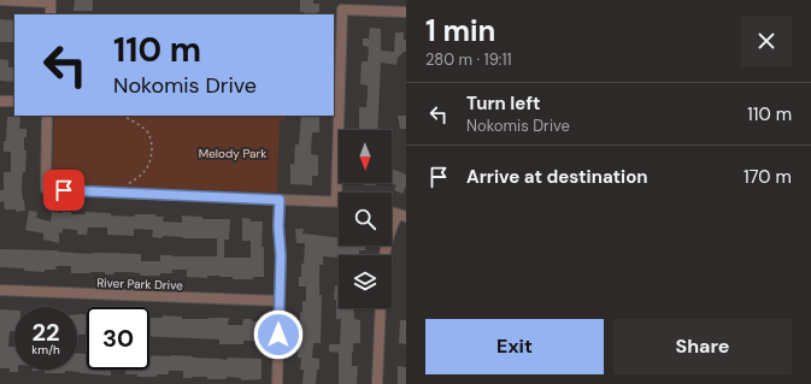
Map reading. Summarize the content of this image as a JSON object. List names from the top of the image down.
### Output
{
  "streets": {
    "street": ["River Park Drive"]
  },
  "parks": ["Melody Park"],
  "north": "bottom",
  "page": {
    "heading": ["1 min", "280 m · 19:11"],
    "turn": ["110 m", "Nokomis Drive"],
    "list": [
      {
        "name": "Turn left",
        "note": "Nokomis Drive",
        "value": "110 m"
      },
      {
        "name": "Arrive at destination",
        "value": "170 m"
      }
    ],
    "speed": "22 km/h",
    "limit": "30",
    "buttons": ["Exit", "Share"]
  }
}
